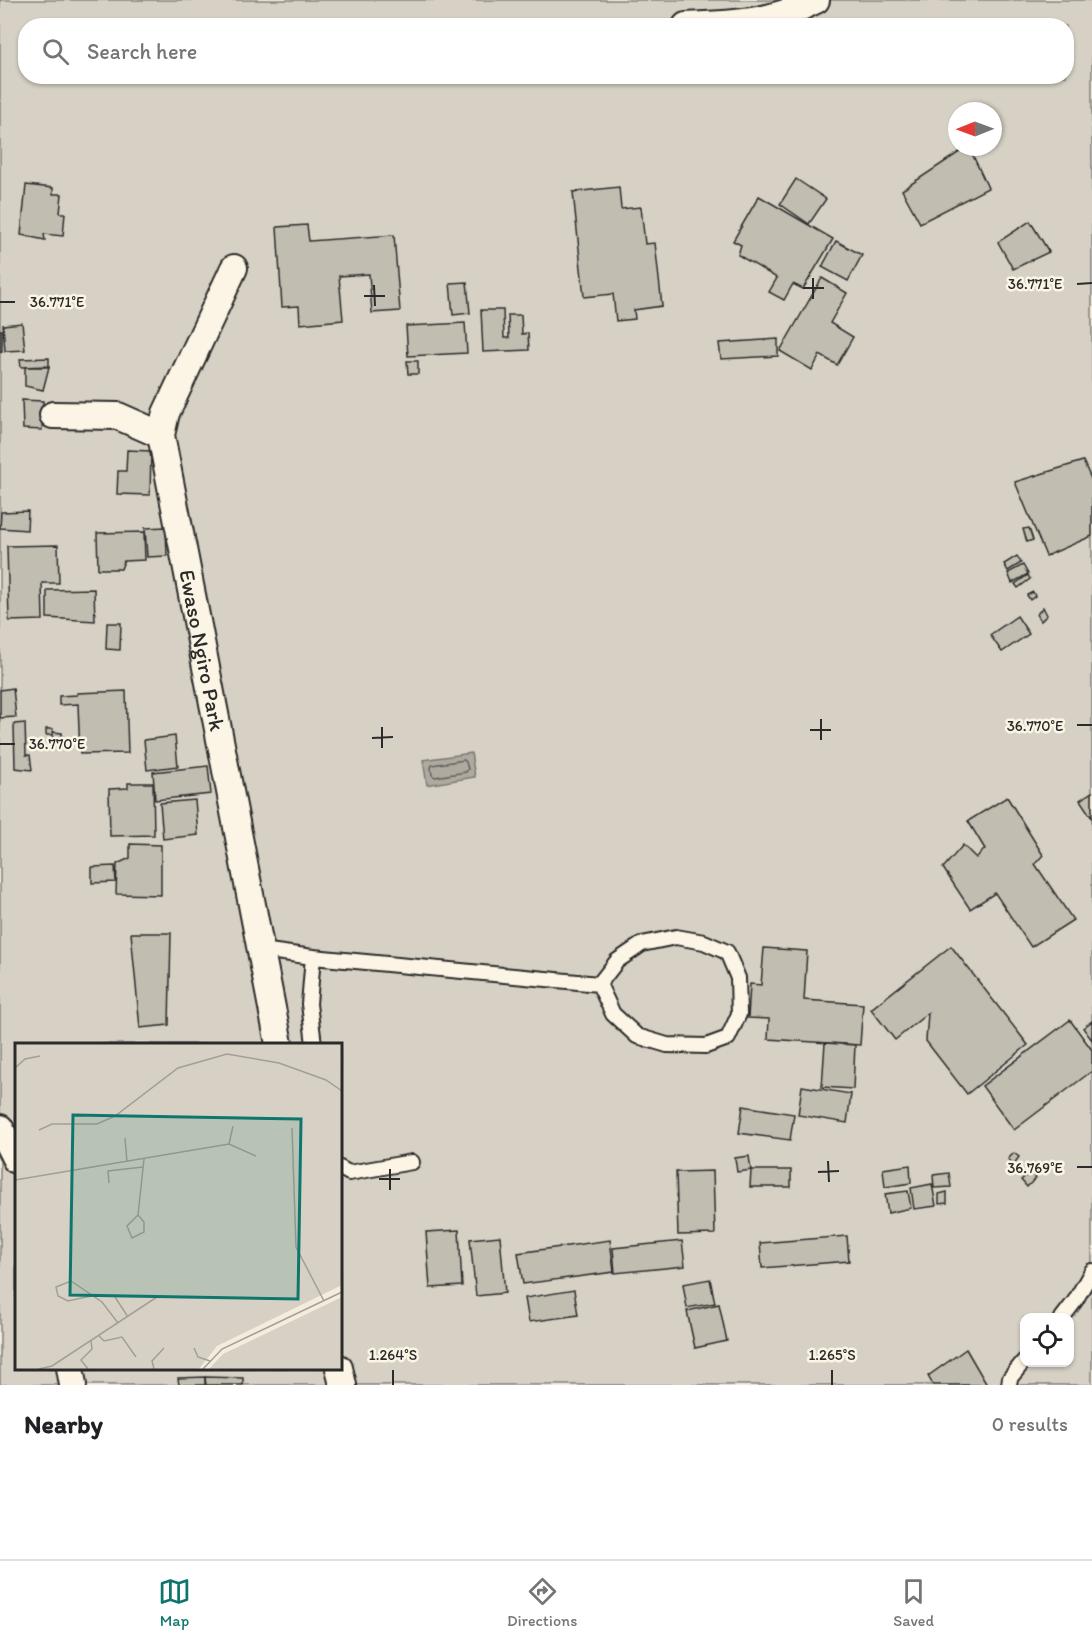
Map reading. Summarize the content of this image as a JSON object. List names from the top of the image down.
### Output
{
  "streets": {
    "street": ["Ewaso Ngiro Park"]
  },
  "north": "left",
  "page": {
    "search": "Search here",
    "heading": ["Nearby", "0 results"],
    "nav": ["Map", "Directions", "Saved"]
  },
  "coordinates": [
    "36.771°E",
    "36.770°E",
    "36.769°E",
    "1.264°S",
    "1.265°S"
  ]
}
